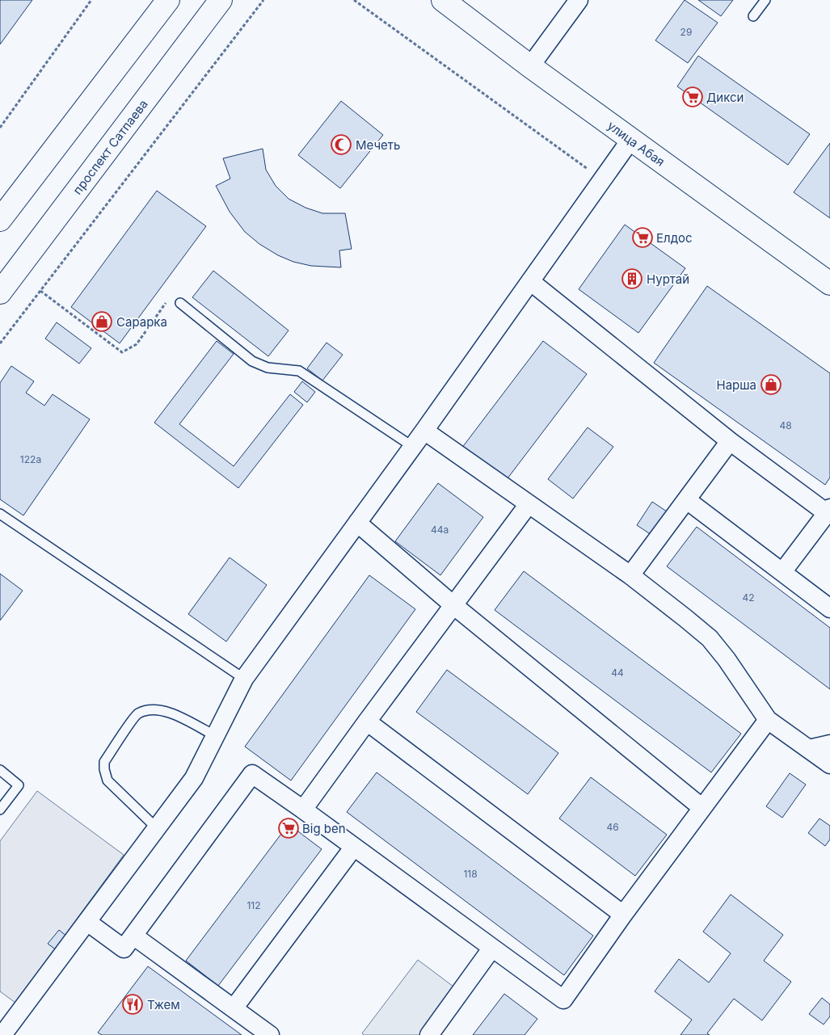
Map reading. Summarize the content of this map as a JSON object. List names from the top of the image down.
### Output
{
  "streets": {
    "street": ["улица Абая", "проспект Сатпаева"]
  },
  "places": {
    "supermarket": ["Дикси", "Елдос", "Big ben"],
    "mosque": ["Мечеть"],
    "building": ["Нуртай"],
    "shop": ["Сарарка", "Нарша"],
    "restaurant": ["Тжем"]
  },
  "house_numbers": [
    "29",
    "48",
    "122а",
    "44а",
    "42",
    "44",
    "46",
    "118",
    "112"
  ]
}
